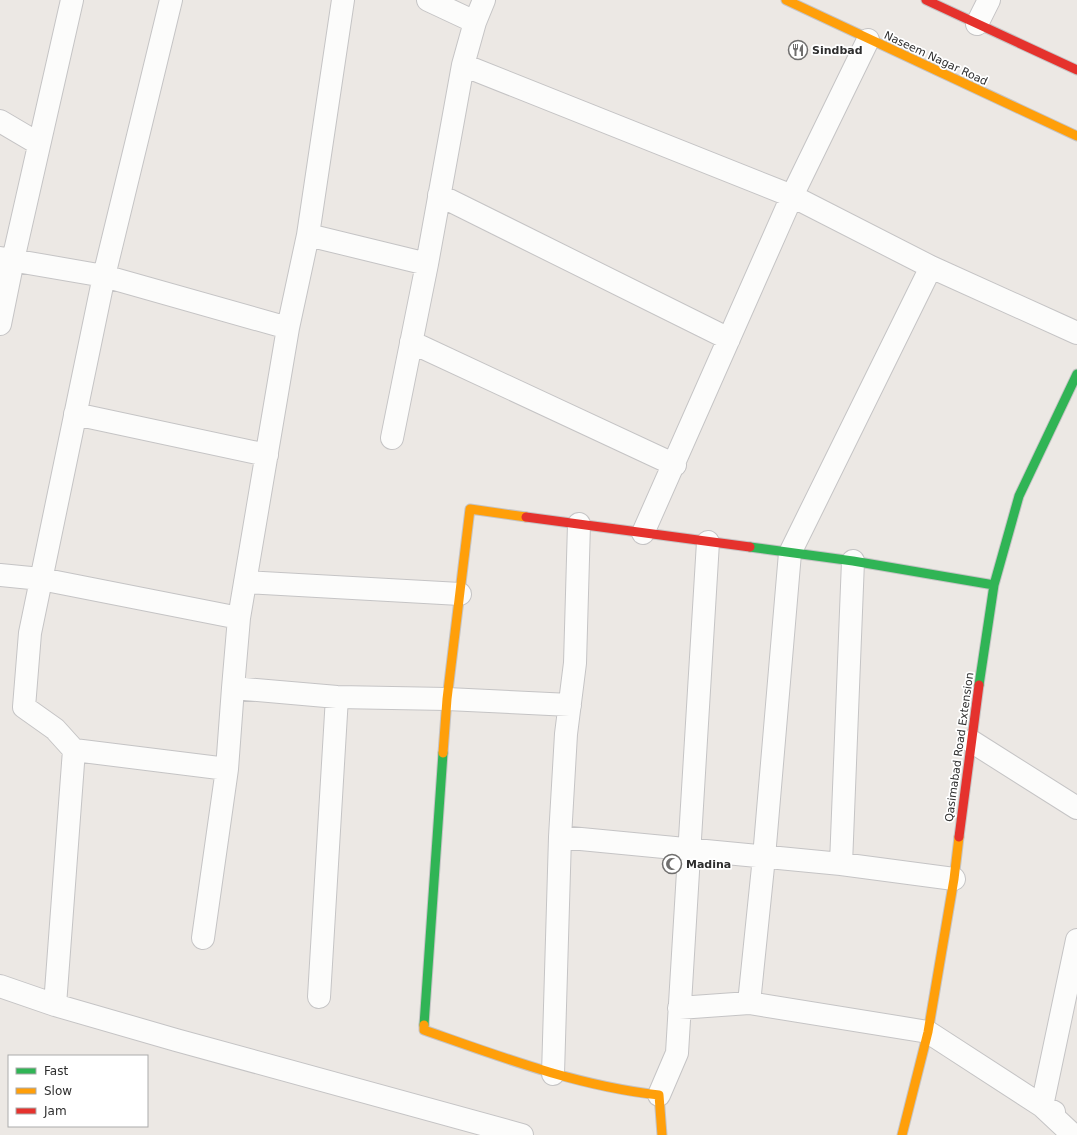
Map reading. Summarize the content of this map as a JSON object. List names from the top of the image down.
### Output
{
  "streets": {
    "street": ["Naseem Nagar Road", "Qasimabad Road Extension"]
  },
  "places": {
    "restaurant": ["Sindbad"],
    "mosque": ["Madina"]
  },
  "legend": ["Fast", "Slow", "Jam"]
}
